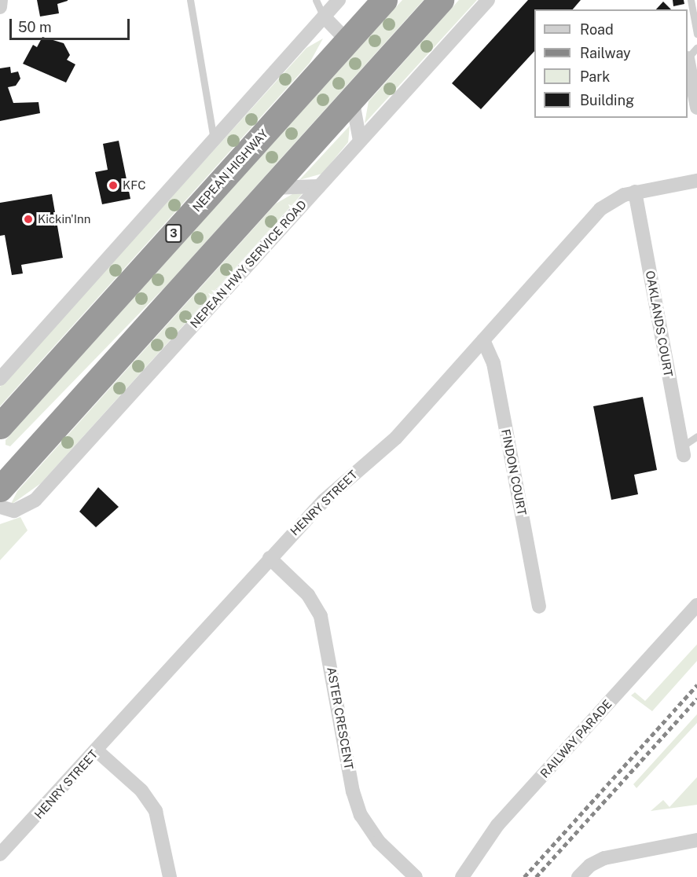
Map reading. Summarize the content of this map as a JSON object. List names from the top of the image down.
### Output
{
  "streets": {
    "highway": ["NEPEAN HIGHWAY", "3"],
    "street": [
      "NEPEAN HWY SERVICE ROAD",
      "OAKLANDS COURT",
      "FINDON COURT",
      "HENRY STREET",
      "ASTER CRESCENT",
      "RAILWAY PARADE"
    ]
  },
  "crossings": [
    ["OAKLANDS COURT", "HENRY STREET"],
    ["FINDON COURT", "HENRY STREET"],
    ["HENRY STREET", "ASTER CRESCENT"]
  ],
  "places": ["KFC", "Kickin'Inn"],
  "legend": [
    "Road",
    "Railway",
    "Park",
    "Building"
  ],
  "scale_bar": "50 m"
}
